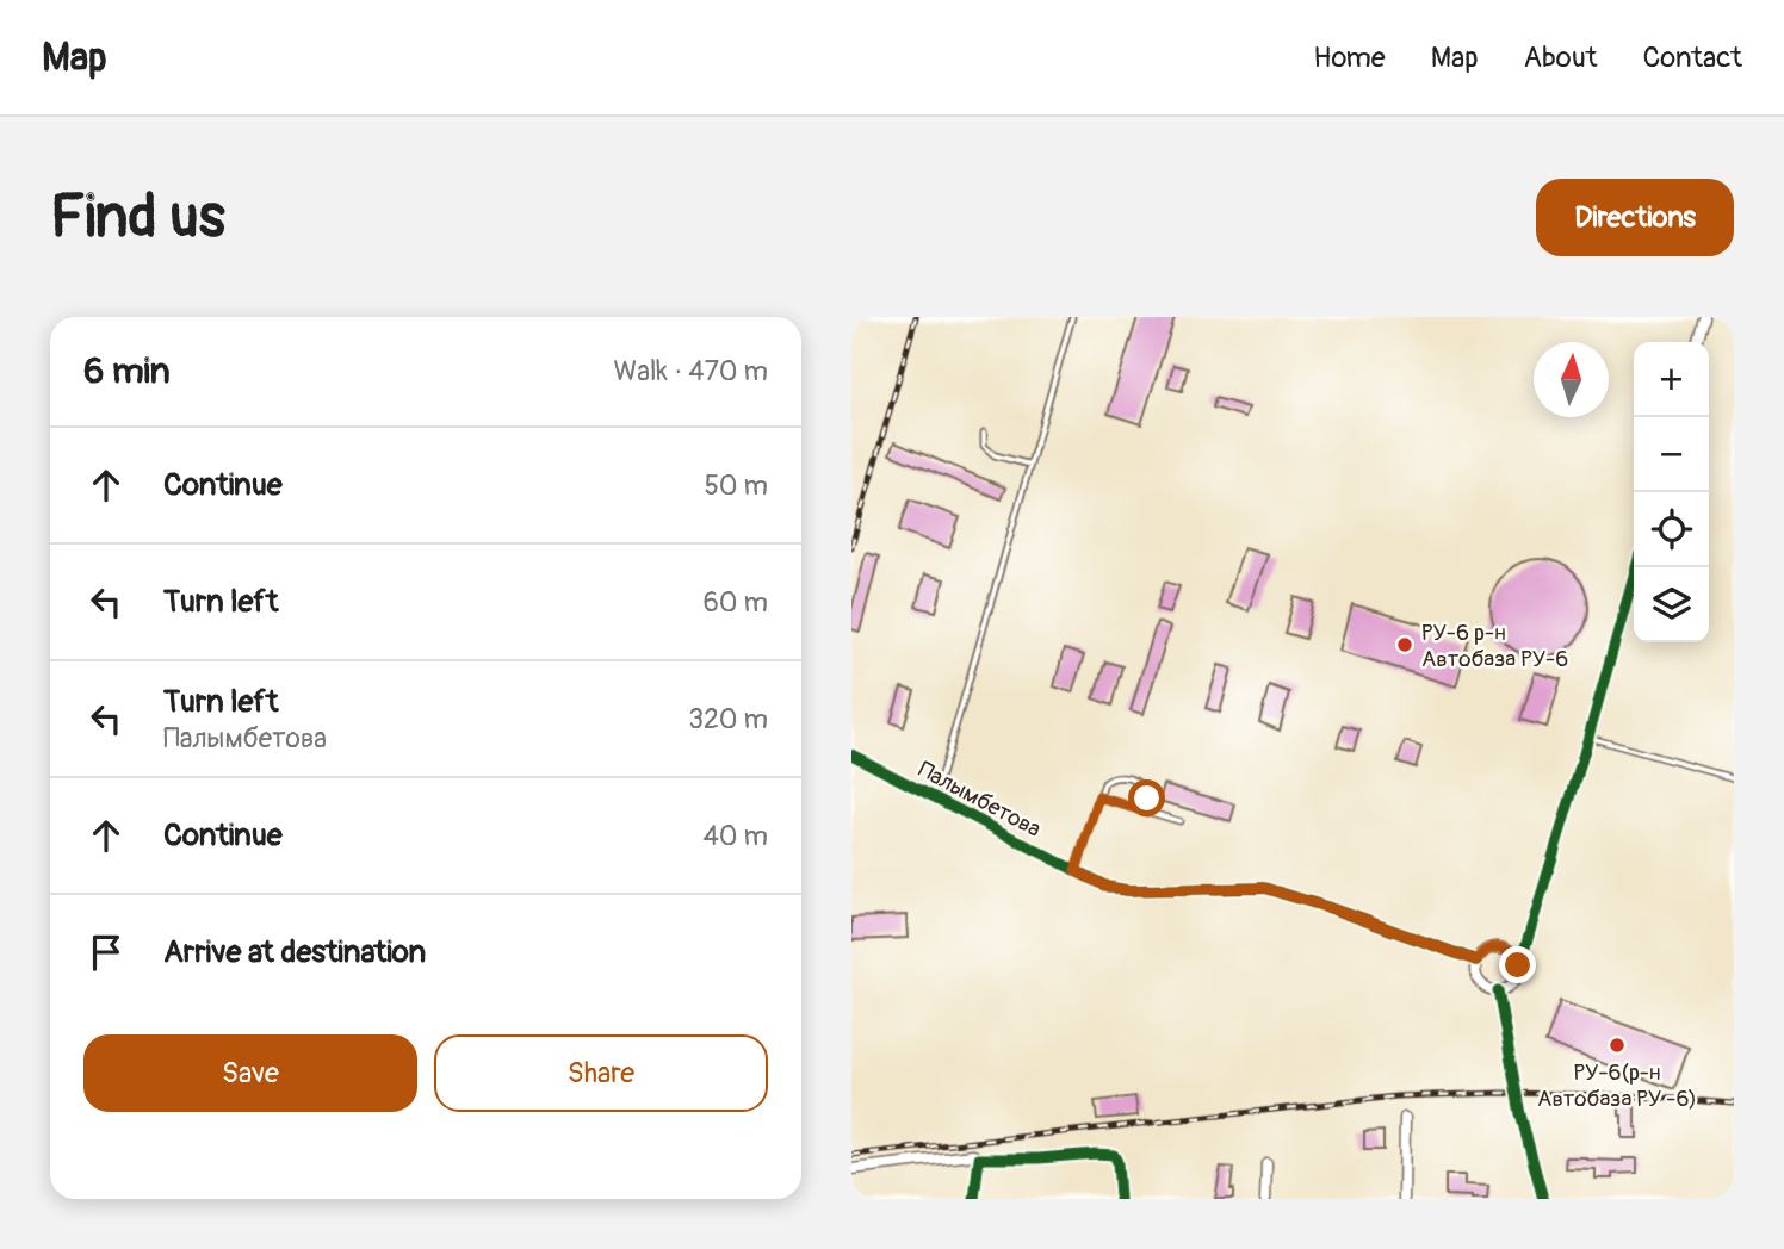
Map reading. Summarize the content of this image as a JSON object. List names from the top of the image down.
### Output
{
  "streets": {
    "street": ["Палымбетова"]
  },
  "places": ["РУ-6 р-н Автобаза РУ-6", "РУ-6(р-н Автобаза РУ -6)"],
  "north": "top",
  "page": {
    "header": "Map",
    "nav": [
      "Home",
      "Map",
      "About",
      "Contact"
    ],
    "buttons": [
      "Directions",
      ["Save", "Share"]
    ],
    "title": "Find us",
    "heading": ["6 min", "Walk · 470 m"],
    "map_buttons": ["+", "−"],
    "list": [
      ["Continue", "50 m"],
      ["Turn left", "60 m"],
      ["Turn left", "Палымбетова", "320 m"],
      ["Continue", "40 m"],
      "Arrive at destination"
    ]
  }
}
